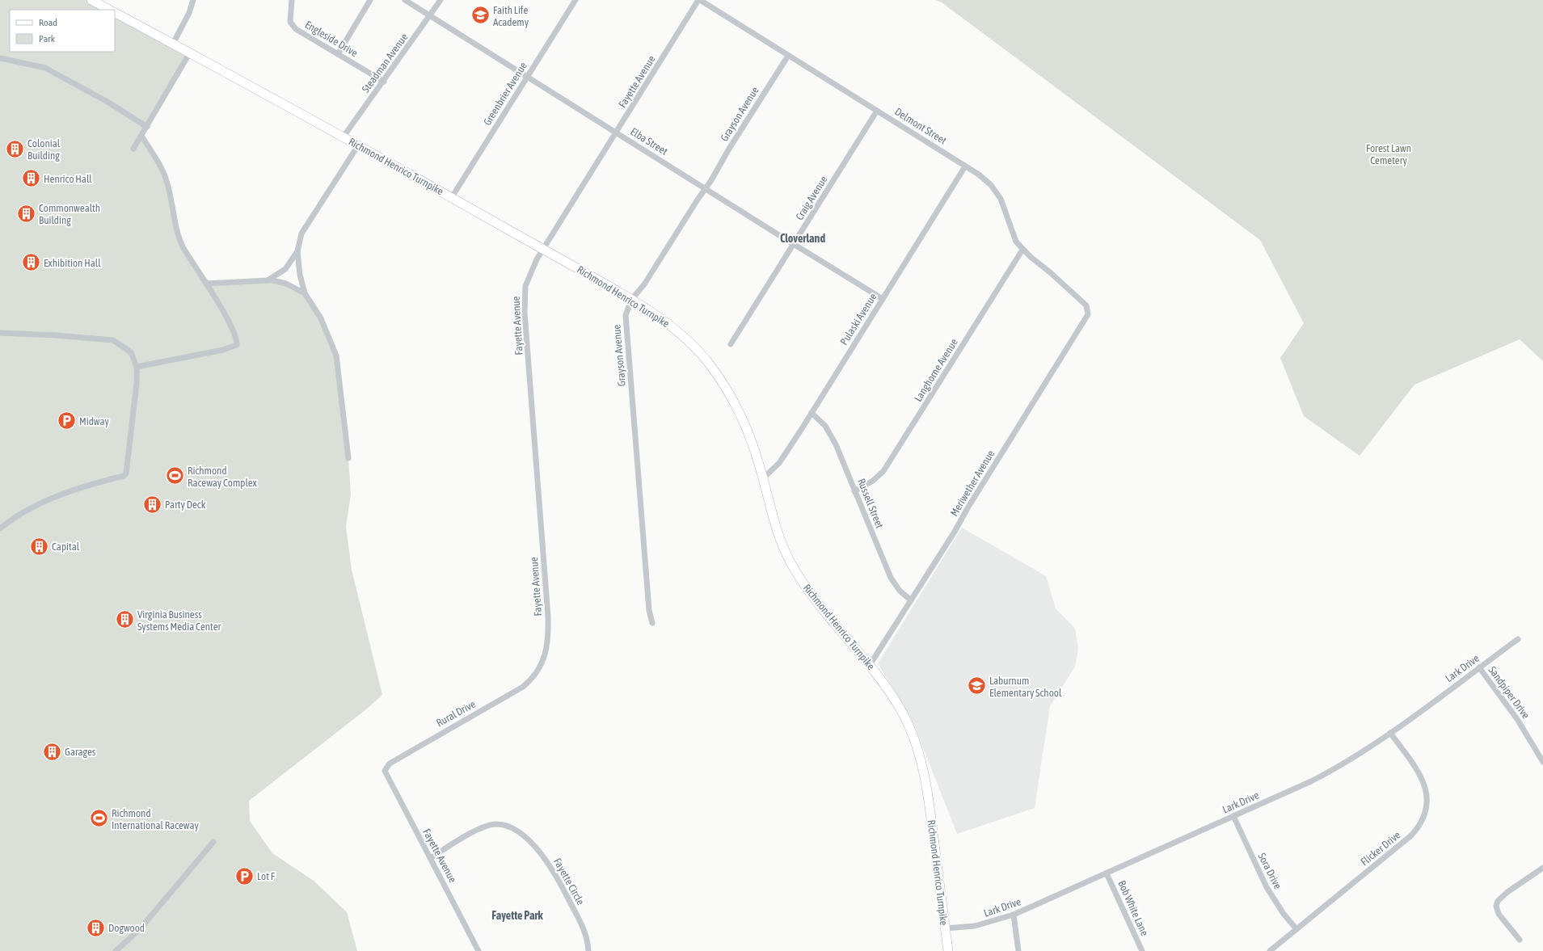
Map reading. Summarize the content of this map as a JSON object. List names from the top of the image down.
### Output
{
  "streets": {
    "main road": ["Richmond Henrico Turnpike"],
    "street": [
      "Engleside Drive",
      "Steadman Avenue",
      "Fayette Avenue",
      "Greenbrier Avenue",
      "Grayson Avenue",
      "Delmont Street",
      "Elba Street",
      "Craig Avenue",
      "Pulaski Avenue",
      "Langhorne Avenue",
      "Meriwether Avenue",
      "Russell Street",
      "Lark Drive",
      "Sandpiper Drive",
      "Rural Drive",
      "Flicker Drive",
      "Sora Drive",
      "Fayette Circle",
      "Bob White Lane"
    ]
  },
  "crossings": [
    ["Engleside Drive", "Steadman Avenue"],
    ["Steadman Avenue", "Elba Street"],
    ["Steadman Avenue", "Richmond Henrico Turnpike"],
    ["Fayette Avenue", "Delmont Street"],
    ["Fayette Avenue", "Elba Street"],
    ["Fayette Avenue", "Richmond Henrico Turnpike"],
    ["Fayette Avenue", "Rural Drive"],
    ["Fayette Avenue", "Fayette Circle"],
    ["Greenbrier Avenue", "Elba Street"],
    ["Greenbrier Avenue", "Richmond Henrico Turnpike"],
    ["Grayson Avenue", "Delmont Street"],
    ["Grayson Avenue", "Elba Street"],
    ["Grayson Avenue", "Richmond Henrico Turnpike"],
    ["Delmont Street", "Craig Avenue"],
    ["Delmont Street", "Pulaski Avenue"],
    ["Delmont Street", "Langhorne Avenue"],
    ["Delmont Street", "Meriwether Avenue"],
    ["Elba Street", "Craig Avenue"],
    ["Elba Street", "Pulaski Avenue"],
    ["Richmond Henrico Turnpike", "Pulaski Avenue"],
    ["Richmond Henrico Turnpike", "Meriwether Avenue"],
    ["Richmond Henrico Turnpike", "Lark Drive"],
    ["Pulaski Avenue", "Russell Street"],
    ["Langhorne Avenue", "Russell Street"],
    ["Meriwether Avenue", "Russell Street"],
    ["Lark Drive", "Sandpiper Drive"],
    ["Lark Drive", "Flicker Drive"],
    ["Lark Drive", "Sora Drive"],
    ["Lark Drive", "Bob White Lane"],
    ["Flicker Drive", "Sora Drive"]
  ],
  "districts": ["Cloverland", "Fayette Park"],
  "parks": ["Forest Lawn Cemetery"],
  "places": {
    "school or university": ["Faith Life Academy", "Laburnum Elementary School"],
    "building": [
      "Colonial Building",
      "Henrico Hall",
      "Commonwealth Building",
      "Exhibition Hall",
      "Party Deck",
      "Capital",
      "Virginia Business Systems Media Center",
      "Garages",
      "Dogwood"
    ],
    "parking": ["Midway", "Lot F"],
    "sports": ["Richmond Raceway Complex", "Richmond International Raceway"]
  },
  "legend": ["Road", "Park"]
}
